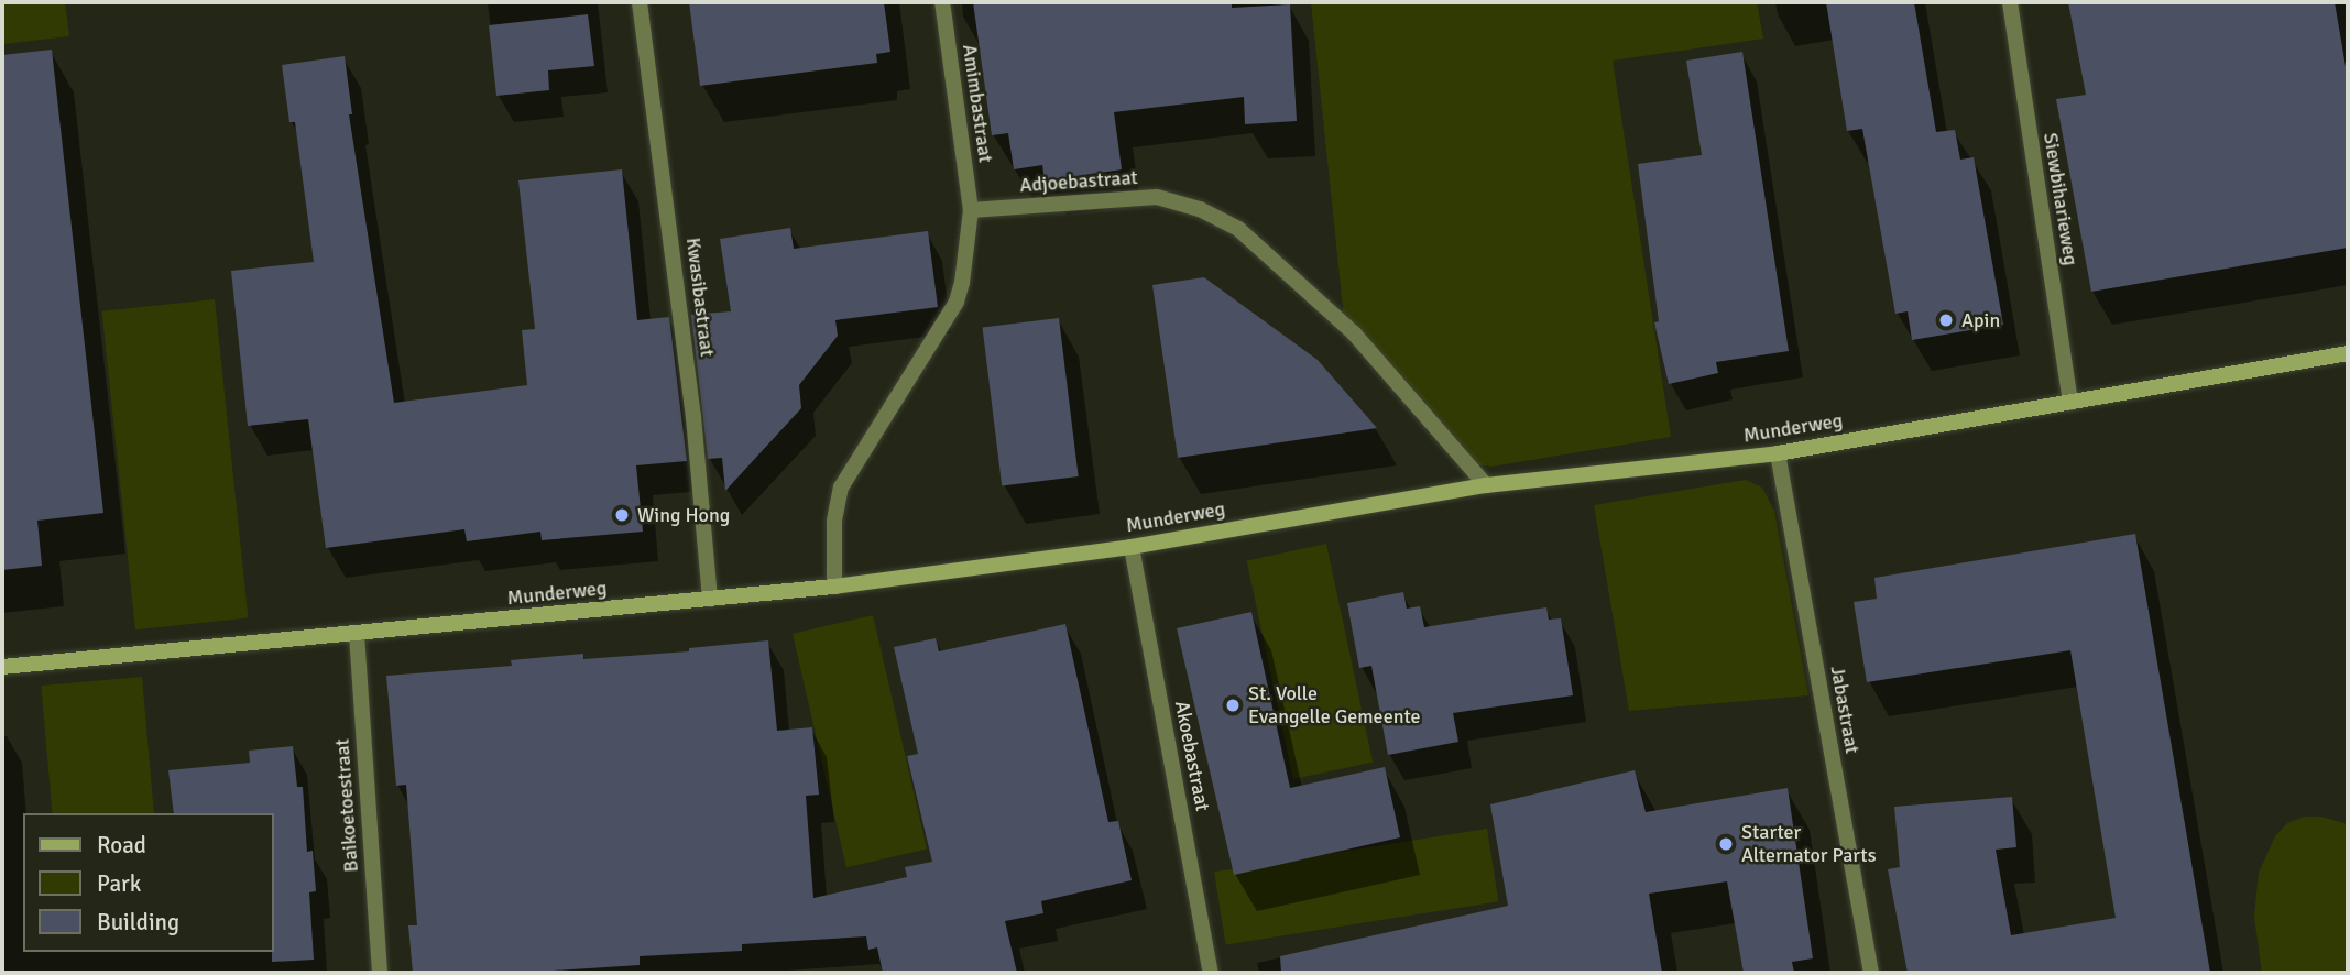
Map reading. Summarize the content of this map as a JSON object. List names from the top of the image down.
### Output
{
  "streets": {
    "street": [
      "Amimbastraat",
      "Adjoebastraat",
      "Siewbiharieweg",
      "Kwasibastraat",
      "Munderweg",
      "Jabastraat",
      "Akoebastraat",
      "Baikoetoestraat"
    ]
  },
  "crossings": [
    ["Amimbastraat", "Adjoebastraat"],
    ["Adjoebastraat", "Munderweg"],
    ["Siewbiharieweg", "Munderweg"],
    ["Kwasibastraat", "Munderweg"],
    ["Munderweg", "Jabastraat"],
    ["Munderweg", "Akoebastraat"],
    ["Munderweg", "Baikoetoestraat"]
  ],
  "places": [
    "Apin",
    "Wing Hong",
    "St. Volle Evangelle Gemeente",
    "Starter Alternator Parts"
  ],
  "legend": ["Road", "Park", "Building"]
}
